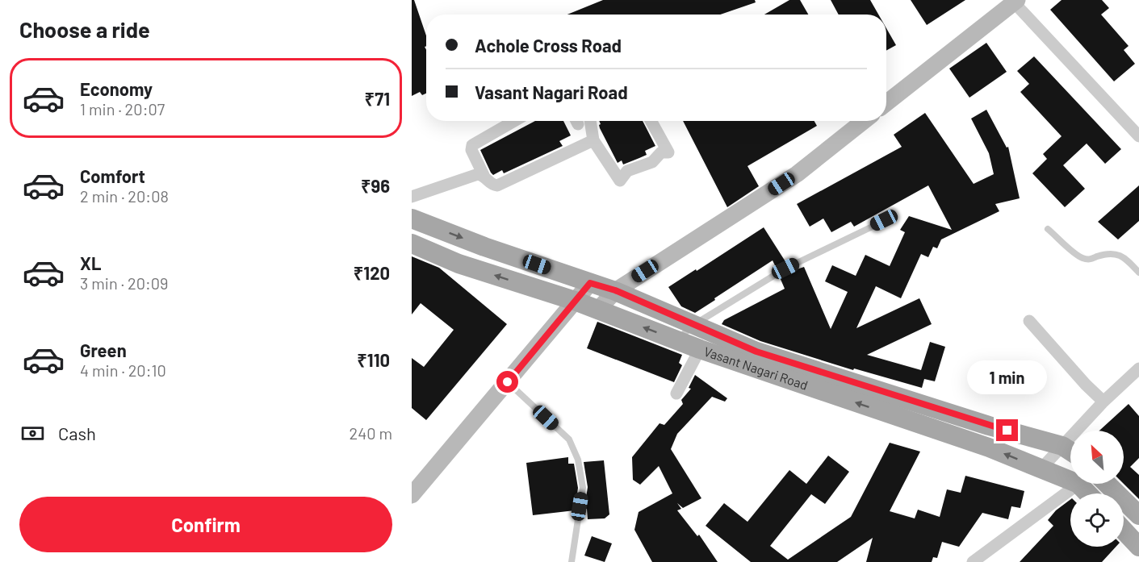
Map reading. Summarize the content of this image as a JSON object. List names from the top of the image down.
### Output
{
  "streets": {
    "main road": ["Vasant Nagari Road"]
  },
  "north": "top left",
  "page": {
    "heading": "Choose a ride",
    "banner": ["Achole Cross Road", "Vasant Nagari Road"],
    "list": [
      {
        "name": "Economy",
        "note": "1 min · 20:07",
        "value": "₹71"
      },
      {
        "name": "Comfort",
        "note": "2 min · 20:08",
        "value": "₹96"
      },
      {
        "name": "XL",
        "note": "3 min · 20:09",
        "value": "₹120"
      },
      {
        "name": "Green",
        "note": "4 min · 20:10",
        "value": "₹110"
      }
    ],
    "bubble": "1 min",
    "pay": ["Cash", "240 m"],
    "buttons": "Confirm"
  }
}
